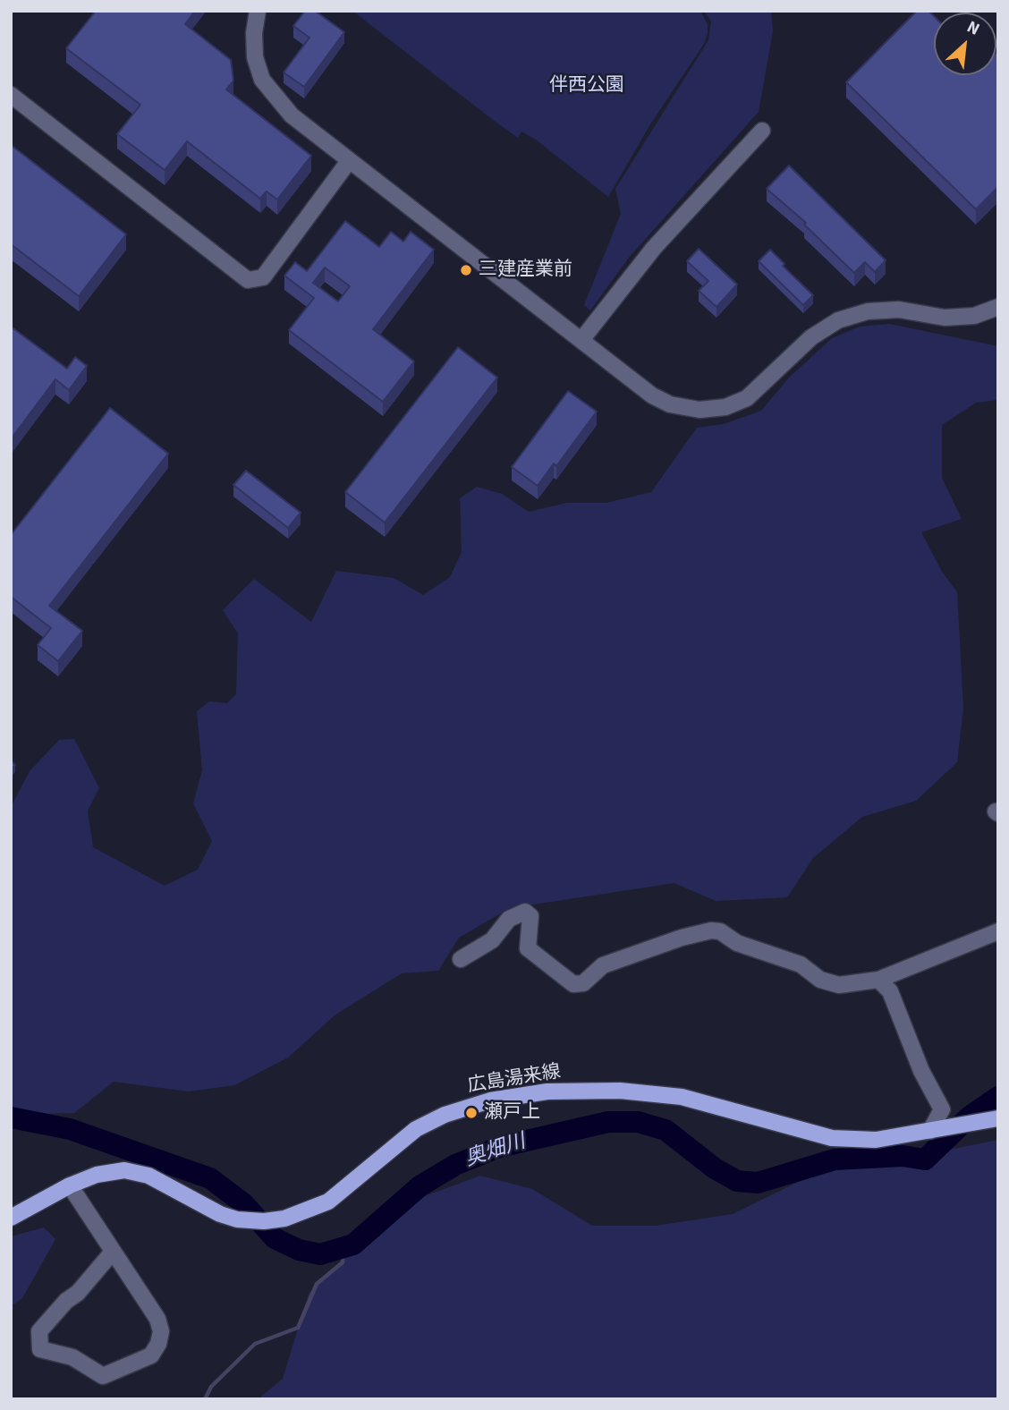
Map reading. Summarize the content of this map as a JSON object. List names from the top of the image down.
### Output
{
  "streets": {
    "main road": ["広島湯来線"]
  },
  "water": ["奥畑川"],
  "parks": ["伴西公園"],
  "places": ["三建産業前", "瀬戸上"],
  "north": "top right"
}
